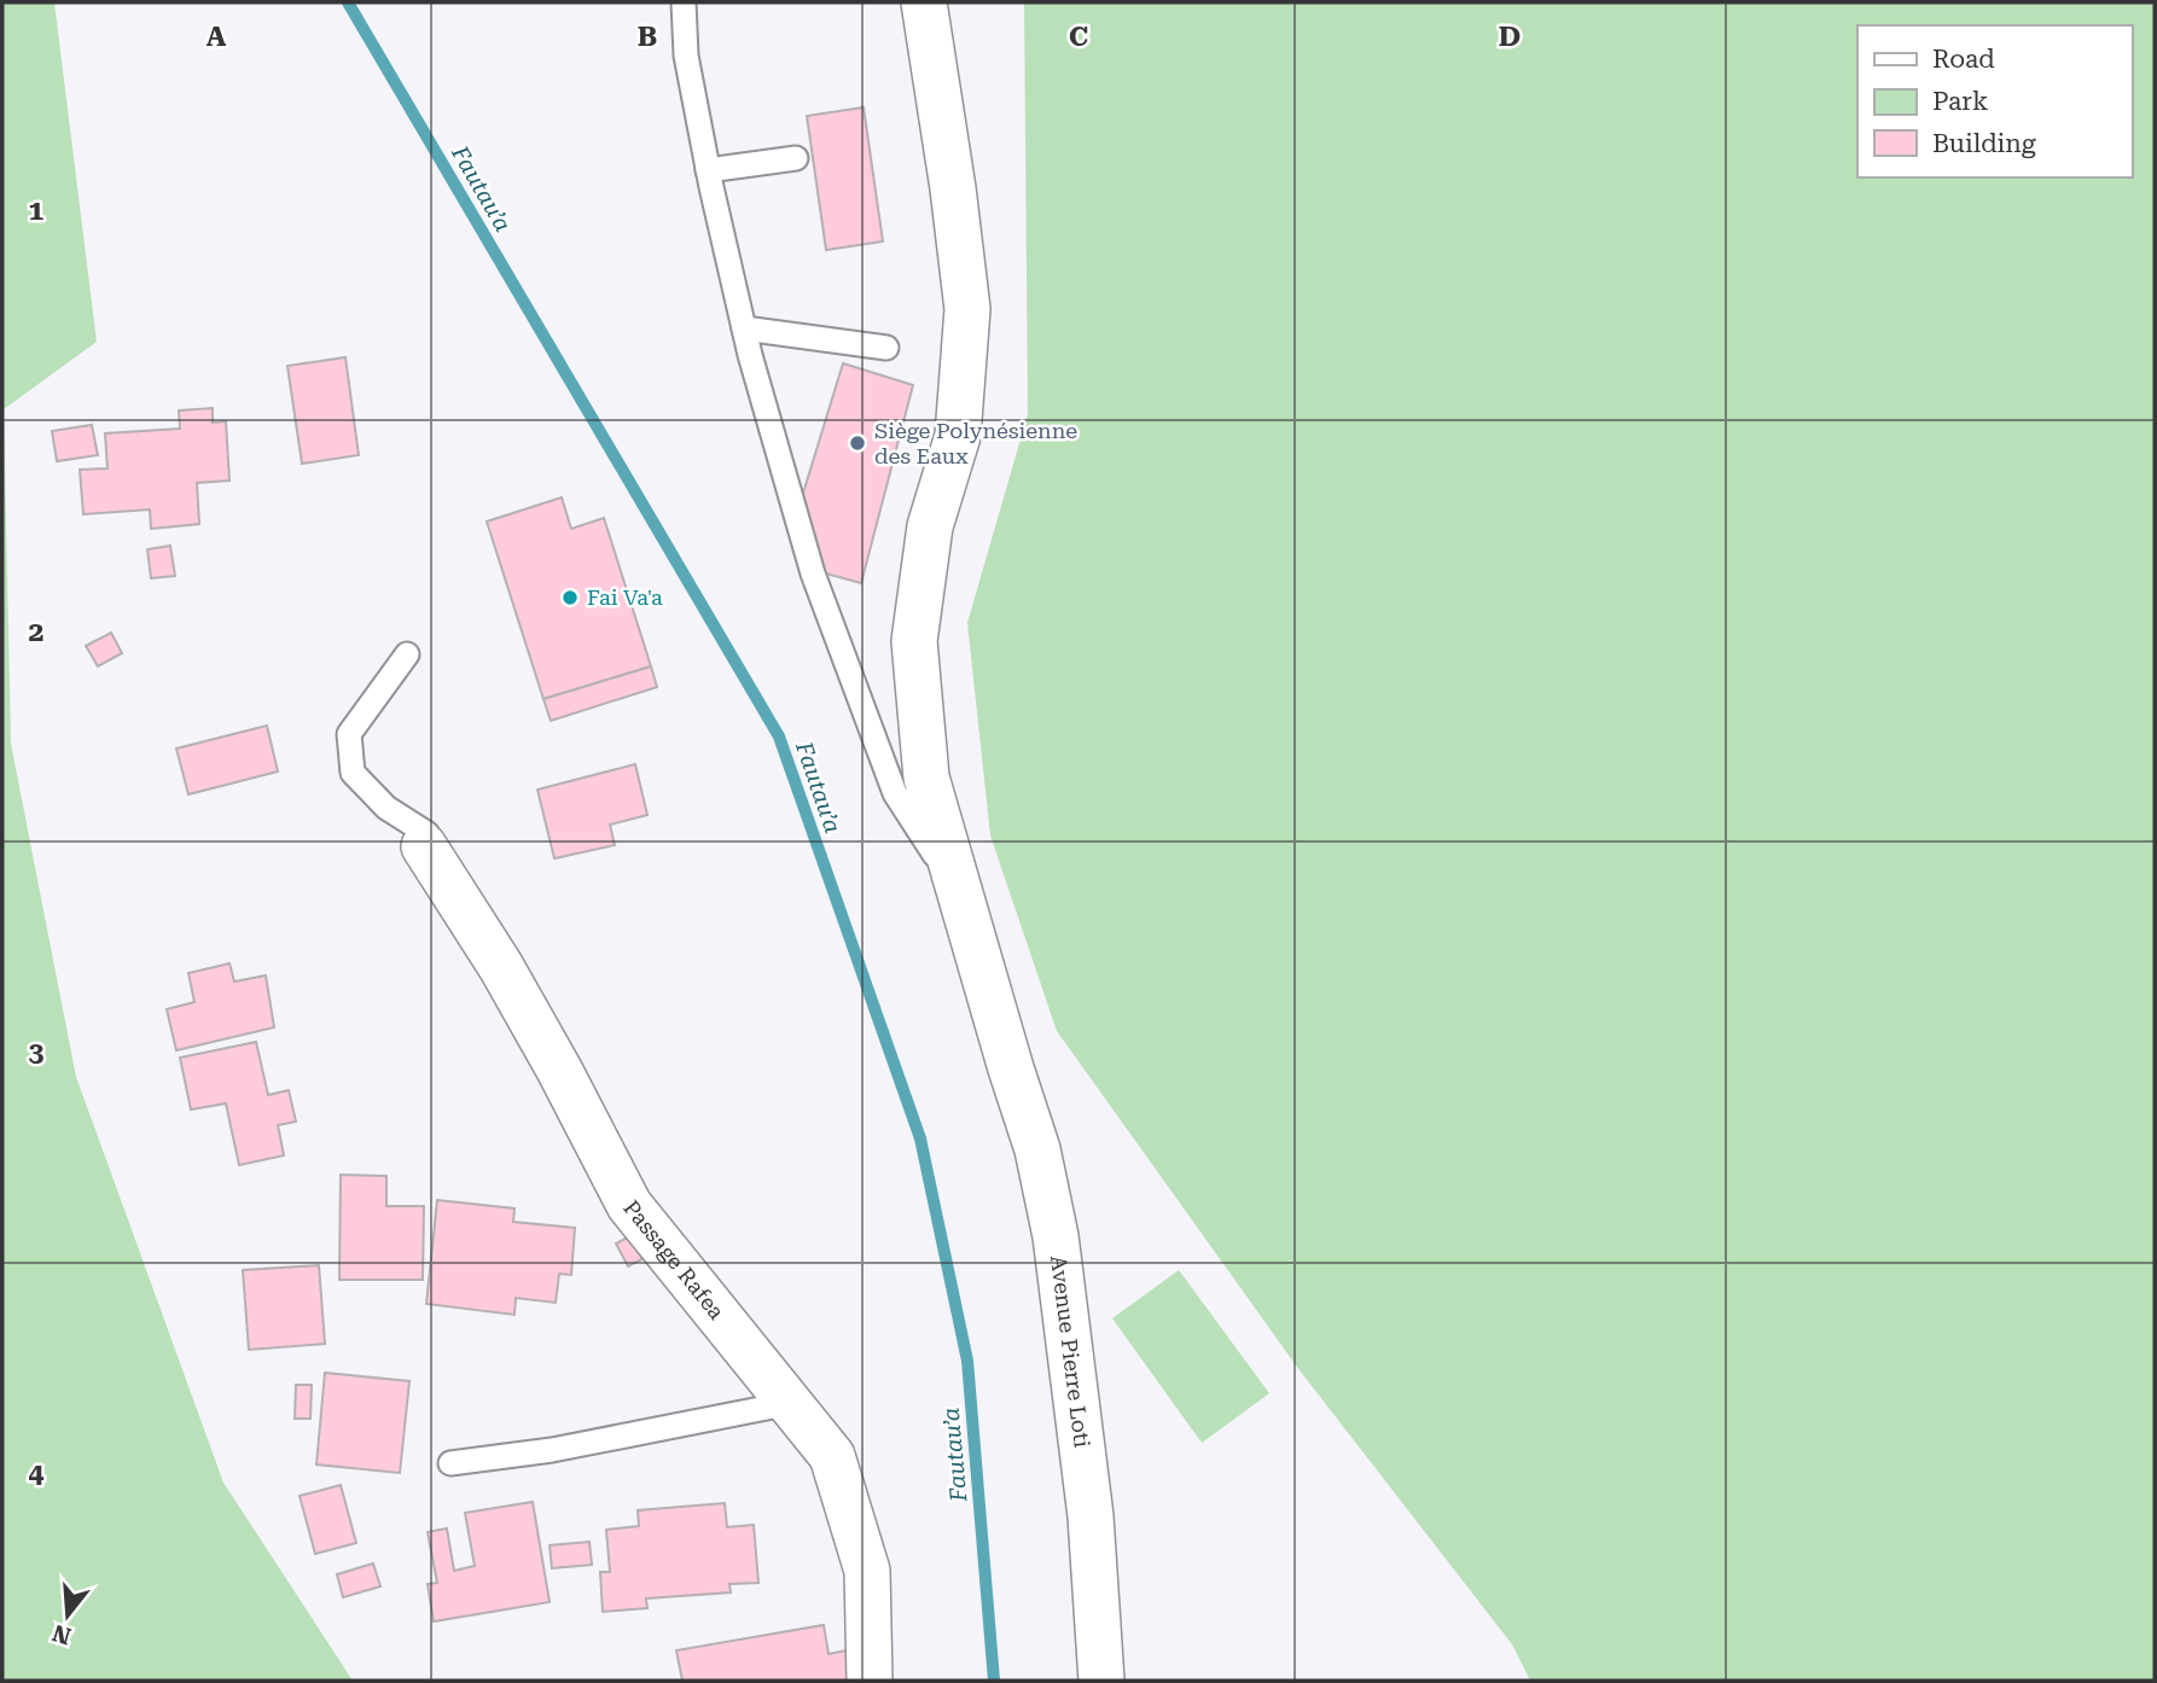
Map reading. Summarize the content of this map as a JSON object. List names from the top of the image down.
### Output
{
  "streets": {
    "street": ["Passage Rafea", "Avenue Pierre Loti"]
  },
  "water": ["Fautau’a"],
  "places": ["Siège Polynésienne des Eaux", "Fai Va'a"],
  "legend": ["Road", "Park", "Building"],
  "north": "bottom",
  "grid": {
    "columns": [
      "A",
      "B",
      "C",
      "D"
    ],
    "rows": [
      "1",
      "2",
      "3",
      "4"
    ]
  }
}
